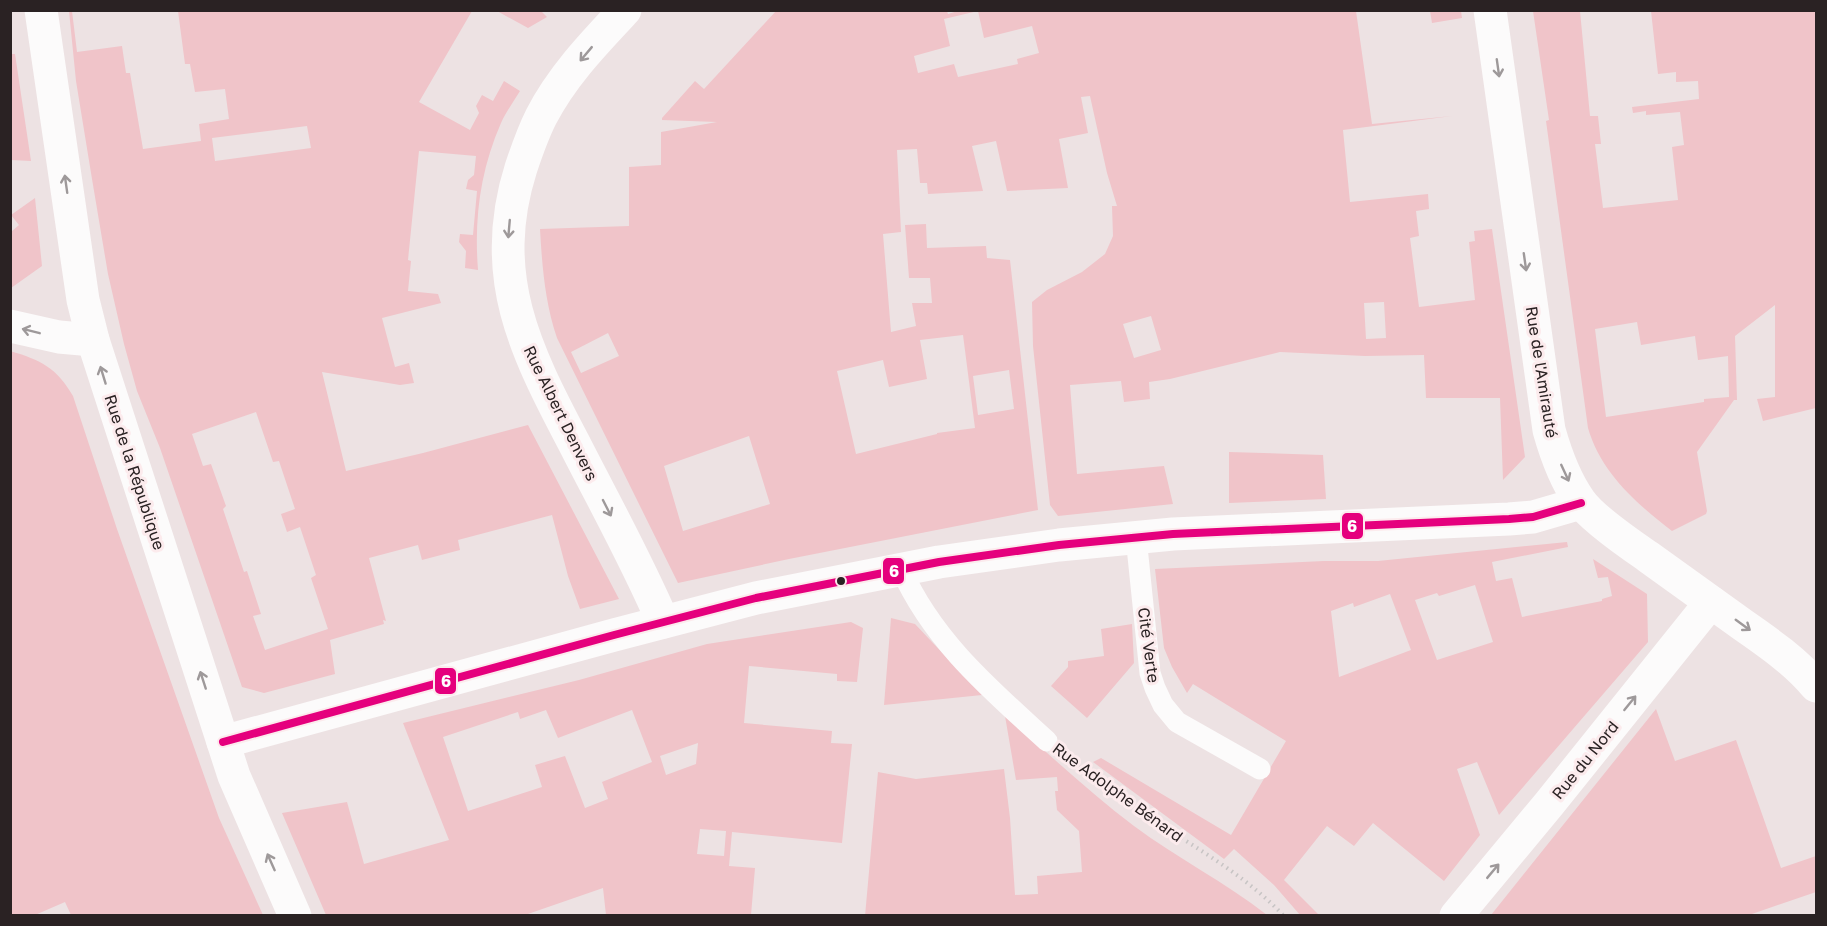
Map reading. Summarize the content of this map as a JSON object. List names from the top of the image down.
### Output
{
  "streets": {
    "street": [
      "Rue de l'Amirauté",
      "Rue Albert Denvers",
      "Rue de la République",
      "Rue du Nord"
    ],
    "lane": ["Cité Verte", "Rue Adolphe Bénard"]
  },
  "crossings": [
    ["Rue de l'Amirauté", "Rue du Nord"]
  ],
  "one_way": [
    "Rue de l'Amirauté",
    "Rue Albert Denvers",
    "Rue de la République",
    "Rue du Nord"
  ],
  "lines": ["transit line 6"]
}
